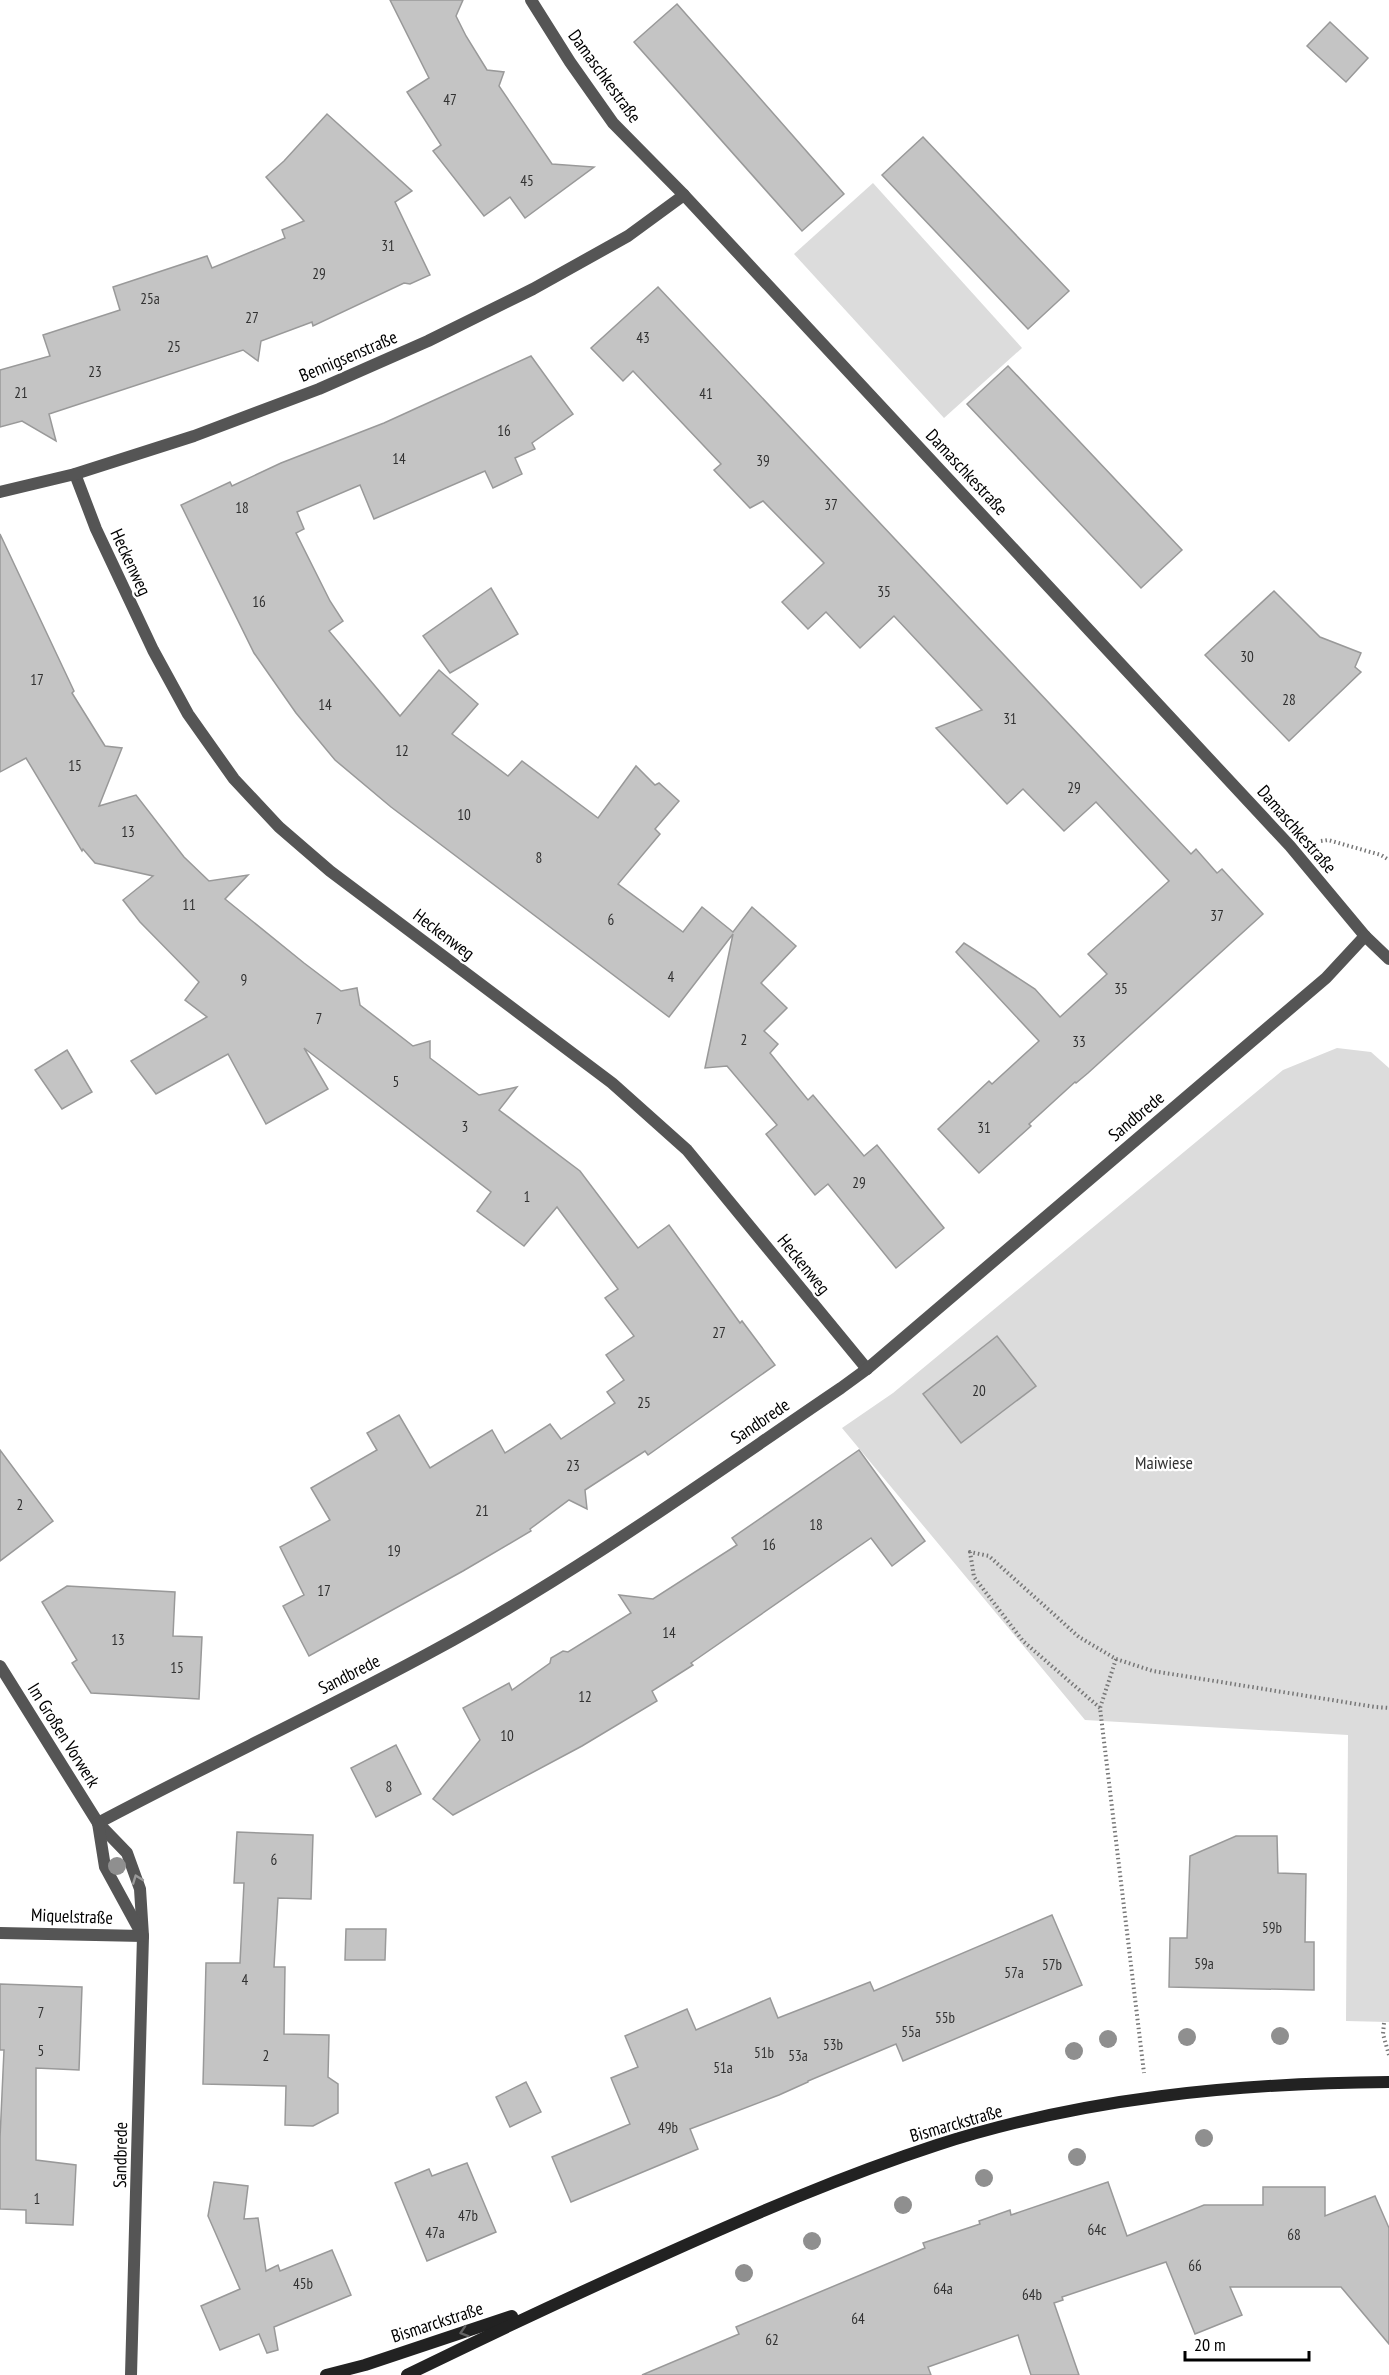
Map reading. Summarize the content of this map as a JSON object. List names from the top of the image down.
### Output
{
  "streets": {
    "main road": ["Bismarckstraße"],
    "street": [
      "Damaschkestraße",
      "Bennigsenstraße",
      "Heckenweg",
      "Sandbrede",
      "Im Großen Vorwerk",
      "Miquelstraße"
    ]
  },
  "crossings": [
    ["Damaschkestraße", "Bennigsenstraße"],
    ["Damaschkestraße", "Sandbrede"],
    ["Bennigsenstraße", "Heckenweg"],
    ["Heckenweg", "Sandbrede"],
    ["Sandbrede", "Im Großen Vorwerk"],
    ["Sandbrede", "Miquelstraße"]
  ],
  "parks": ["Maiwiese"],
  "house_numbers": [
    "47",
    "45",
    "31",
    "29",
    "25a",
    "27",
    "43",
    "25",
    "23",
    "21",
    "41",
    "16",
    "14",
    "39",
    "37",
    "18",
    "35",
    "16",
    "30",
    "17",
    "28",
    "14",
    "31",
    "12",
    "15",
    "29",
    "10",
    "13",
    "8",
    "11",
    "37",
    "6",
    "4",
    "9",
    "35",
    "7",
    "2",
    "33",
    "5",
    "3",
    "31",
    "29",
    "1",
    "27",
    "20",
    "25",
    "23",
    "2",
    "21",
    "18",
    "16",
    "19",
    "17",
    "14",
    "13",
    "15",
    "12",
    "10",
    "8",
    "6",
    "59b",
    "59a",
    "57b",
    "57a",
    "4",
    "7",
    "55b",
    "55a",
    "53b",
    "5",
    "51b",
    "2",
    "53a",
    "51a",
    "49b",
    "1",
    "47b",
    "64c",
    "47a",
    "68",
    "66",
    "45b",
    "64a",
    "64b",
    "64",
    "62"
  ],
  "scale_bar": "20 m"
}
